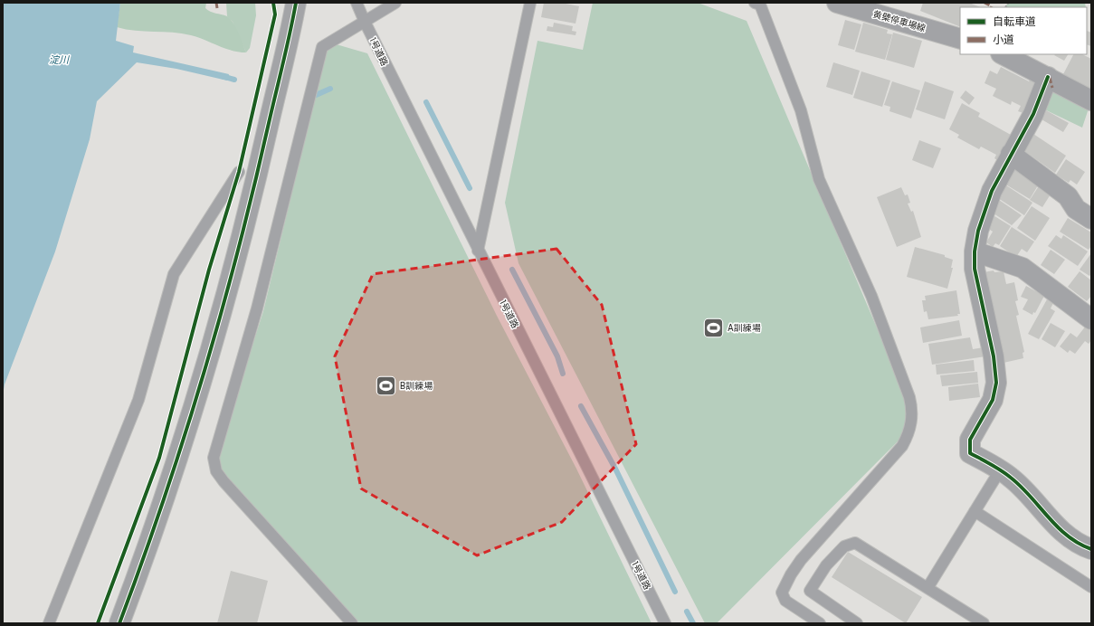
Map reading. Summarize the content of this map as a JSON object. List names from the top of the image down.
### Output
{
  "streets": {
    "main road": ["黄檗停車場線"],
    "lane": ["1号道路"]
  },
  "water": ["淀川"],
  "places": {
    "sports": ["A訓練場", "B訓練場"]
  },
  "legend": ["自転車道", "小道"]
}
